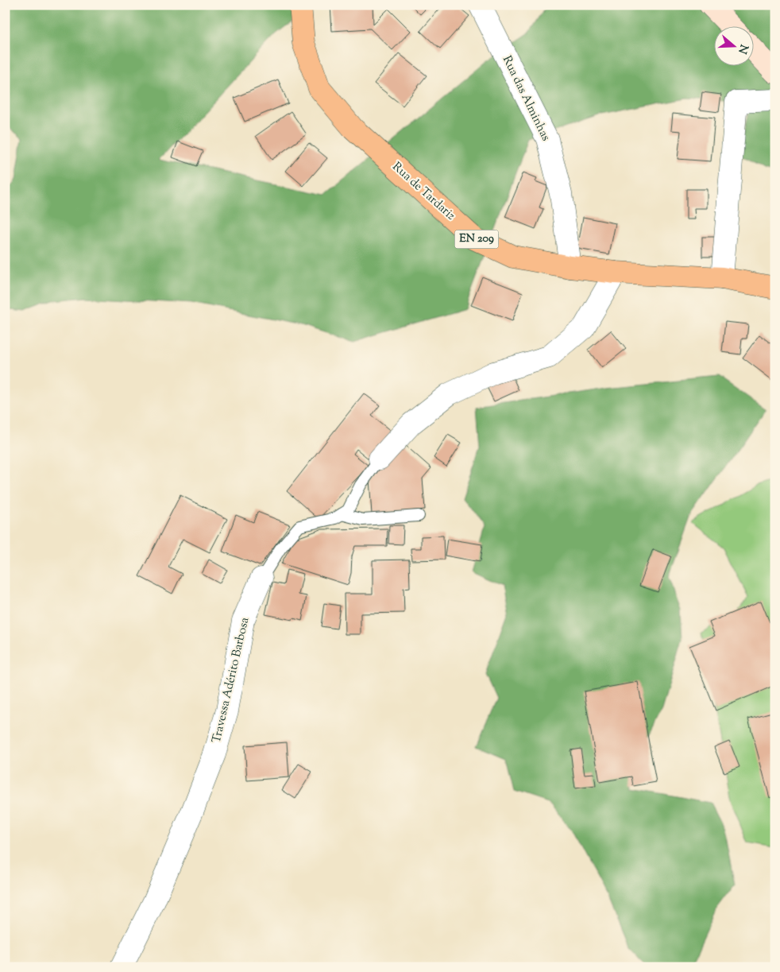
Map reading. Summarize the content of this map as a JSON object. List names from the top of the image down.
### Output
{
  "streets": {
    "main road": ["Rua de Tardariz", "EN 209"],
    "street": ["Rua das Alminhas", "Travessa Adérito Barbosa"]
  },
  "crossings": [
    ["Rua das Alminhas", "Rua de Tardariz"]
  ],
  "north": "right"
}
